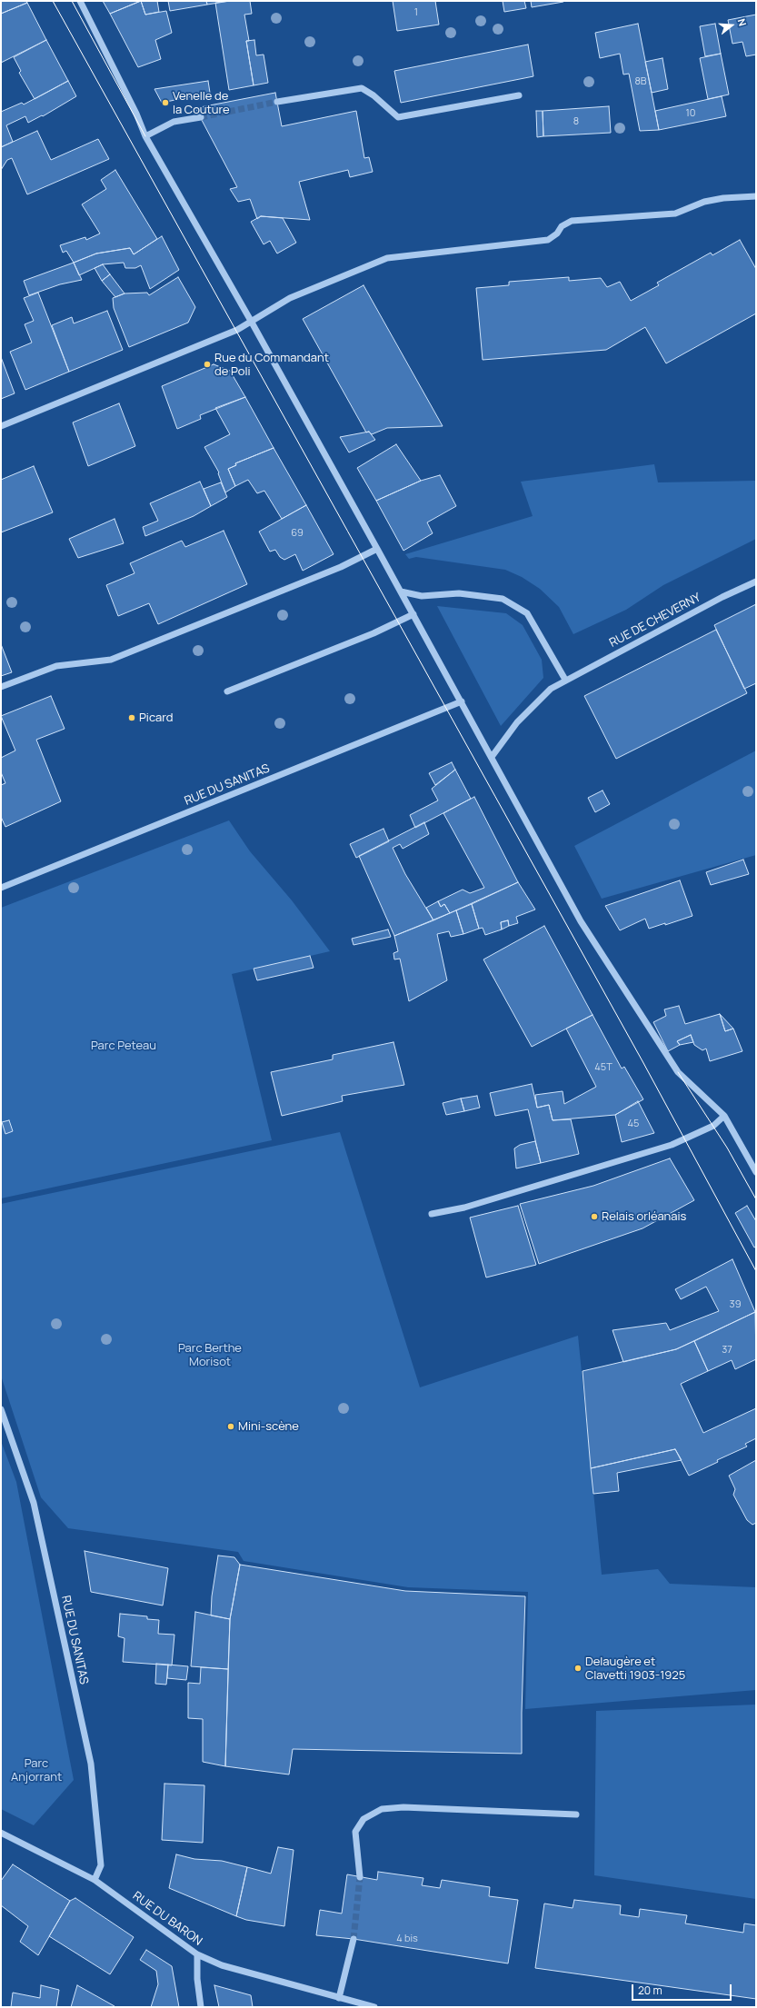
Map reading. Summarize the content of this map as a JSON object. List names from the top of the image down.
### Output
{
  "streets": {
    "street": ["RUE DE CHEVERNY", "RUE DU SANITAS", "RUE DU BARON"]
  },
  "crossings": [
    ["RUE DU SANITAS", "RUE DU BARON"]
  ],
  "parks": ["Parc Peteau", "Parc Berthe Morisot", "Parc Anjorrant"],
  "places": [
    "Venelle de la Couture",
    "Rue du Commandant de Poli",
    "Picard",
    "Relais orléanais",
    "Mini-scène",
    "Delaugère et Clavetti 1903-1925"
  ],
  "house_numbers": [
    "1",
    "8B",
    "10",
    "8",
    "69",
    "45T",
    "45",
    "39",
    "37",
    "4 bis"
  ],
  "scale_bar": "20 m",
  "north": "right"
}
